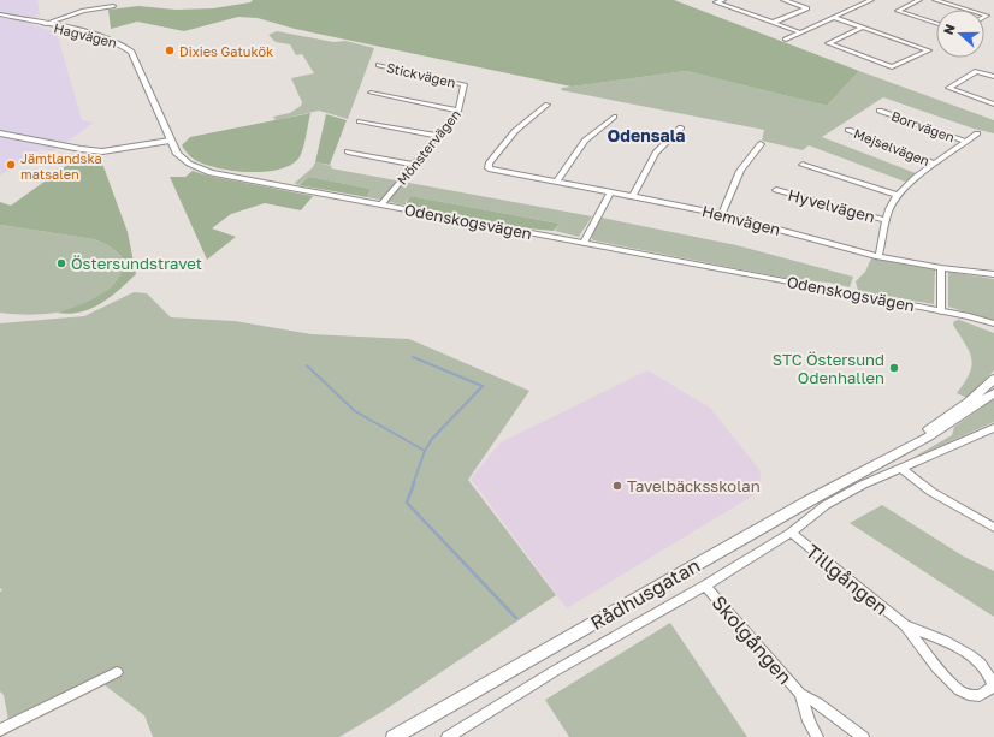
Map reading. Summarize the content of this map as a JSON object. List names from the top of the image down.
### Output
{
  "streets": {
    "main road": ["Rådhusgatan"],
    "street": [
      "Hagvägen",
      "Stickvägen",
      "Borrvägen",
      "Mönstervägen",
      "Mejselvägen",
      "Hyvelvägen",
      "Hemvägen",
      "Odenskogsvägen",
      "Tillgången",
      "Skolgången"
    ]
  },
  "crossings": [
    ["Hagvägen", "Odenskogsvägen"],
    ["Stickvägen", "Mönstervägen"],
    ["Mönstervägen", "Odenskogsvägen"]
  ],
  "districts": ["Odensala"],
  "places": [
    "Dixies Gatukök",
    "Jämtlandska matsalen",
    "Östersundstravet",
    "STC Östersund Odenhallen",
    "Tavelbäcksskolan"
  ],
  "north": "left"
}
